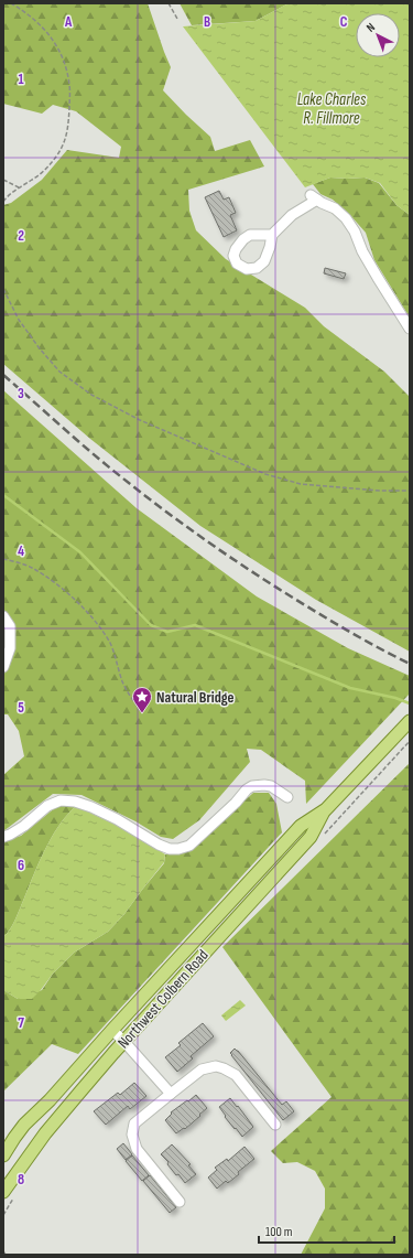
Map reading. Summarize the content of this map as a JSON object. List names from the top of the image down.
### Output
{
  "streets": {
    "main road": ["Northwest Colbern Road"]
  },
  "water": ["Lake Charles R. Fillmore"],
  "places": {
    "place": ["Natural Bridge"]
  },
  "scale_bar": "100 m",
  "north": "top left",
  "grid": {
    "columns": ["A", "B", "C"],
    "rows": [
      "1",
      "2",
      "3",
      "4",
      "5",
      "6",
      "7",
      "8"
    ]
  }
}
